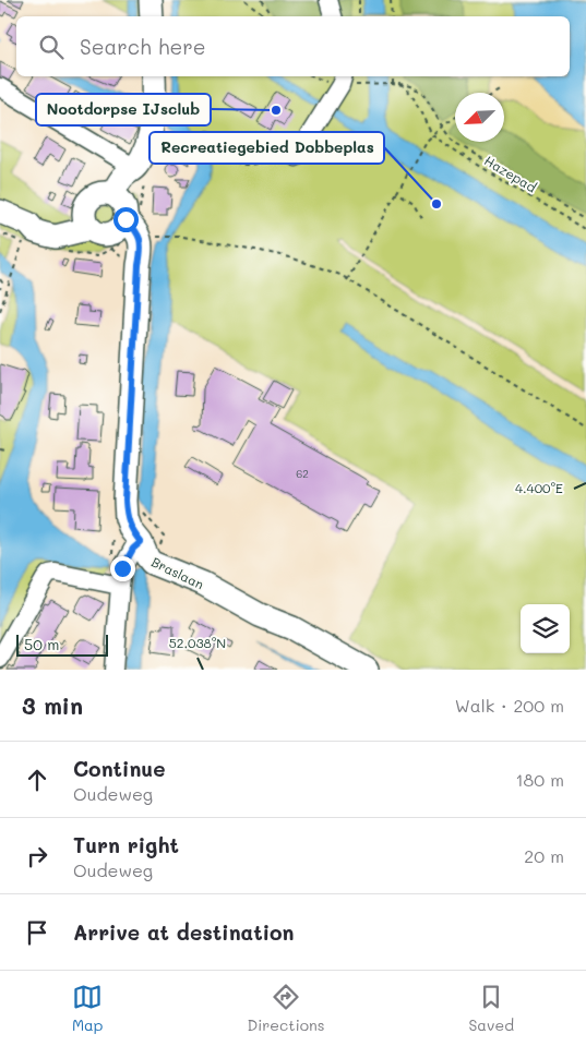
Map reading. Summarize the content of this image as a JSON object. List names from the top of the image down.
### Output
{
  "streets": {
    "main road": ["Braslaan"],
    "path": ["Hazepad"]
  },
  "places": ["Nootdorpse IJsclub", "Recreatiegebied Dobbeplas"],
  "house_numbers": ["62"],
  "scale_bar": "50 m",
  "north": "bottom left",
  "page": {
    "search": "Search here",
    "scale": "50 m",
    "heading": ["3 min", "Walk · 200 m"],
    "list": [
      ["Continue", "Oudeweg", "180 m"],
      ["Turn right", "Oudeweg", "20 m"],
      "Arrive at destination"
    ],
    "nav": ["Map", "Directions", "Saved"]
  },
  "coordinates": ["4.400°E", "52.038°N"]
}
